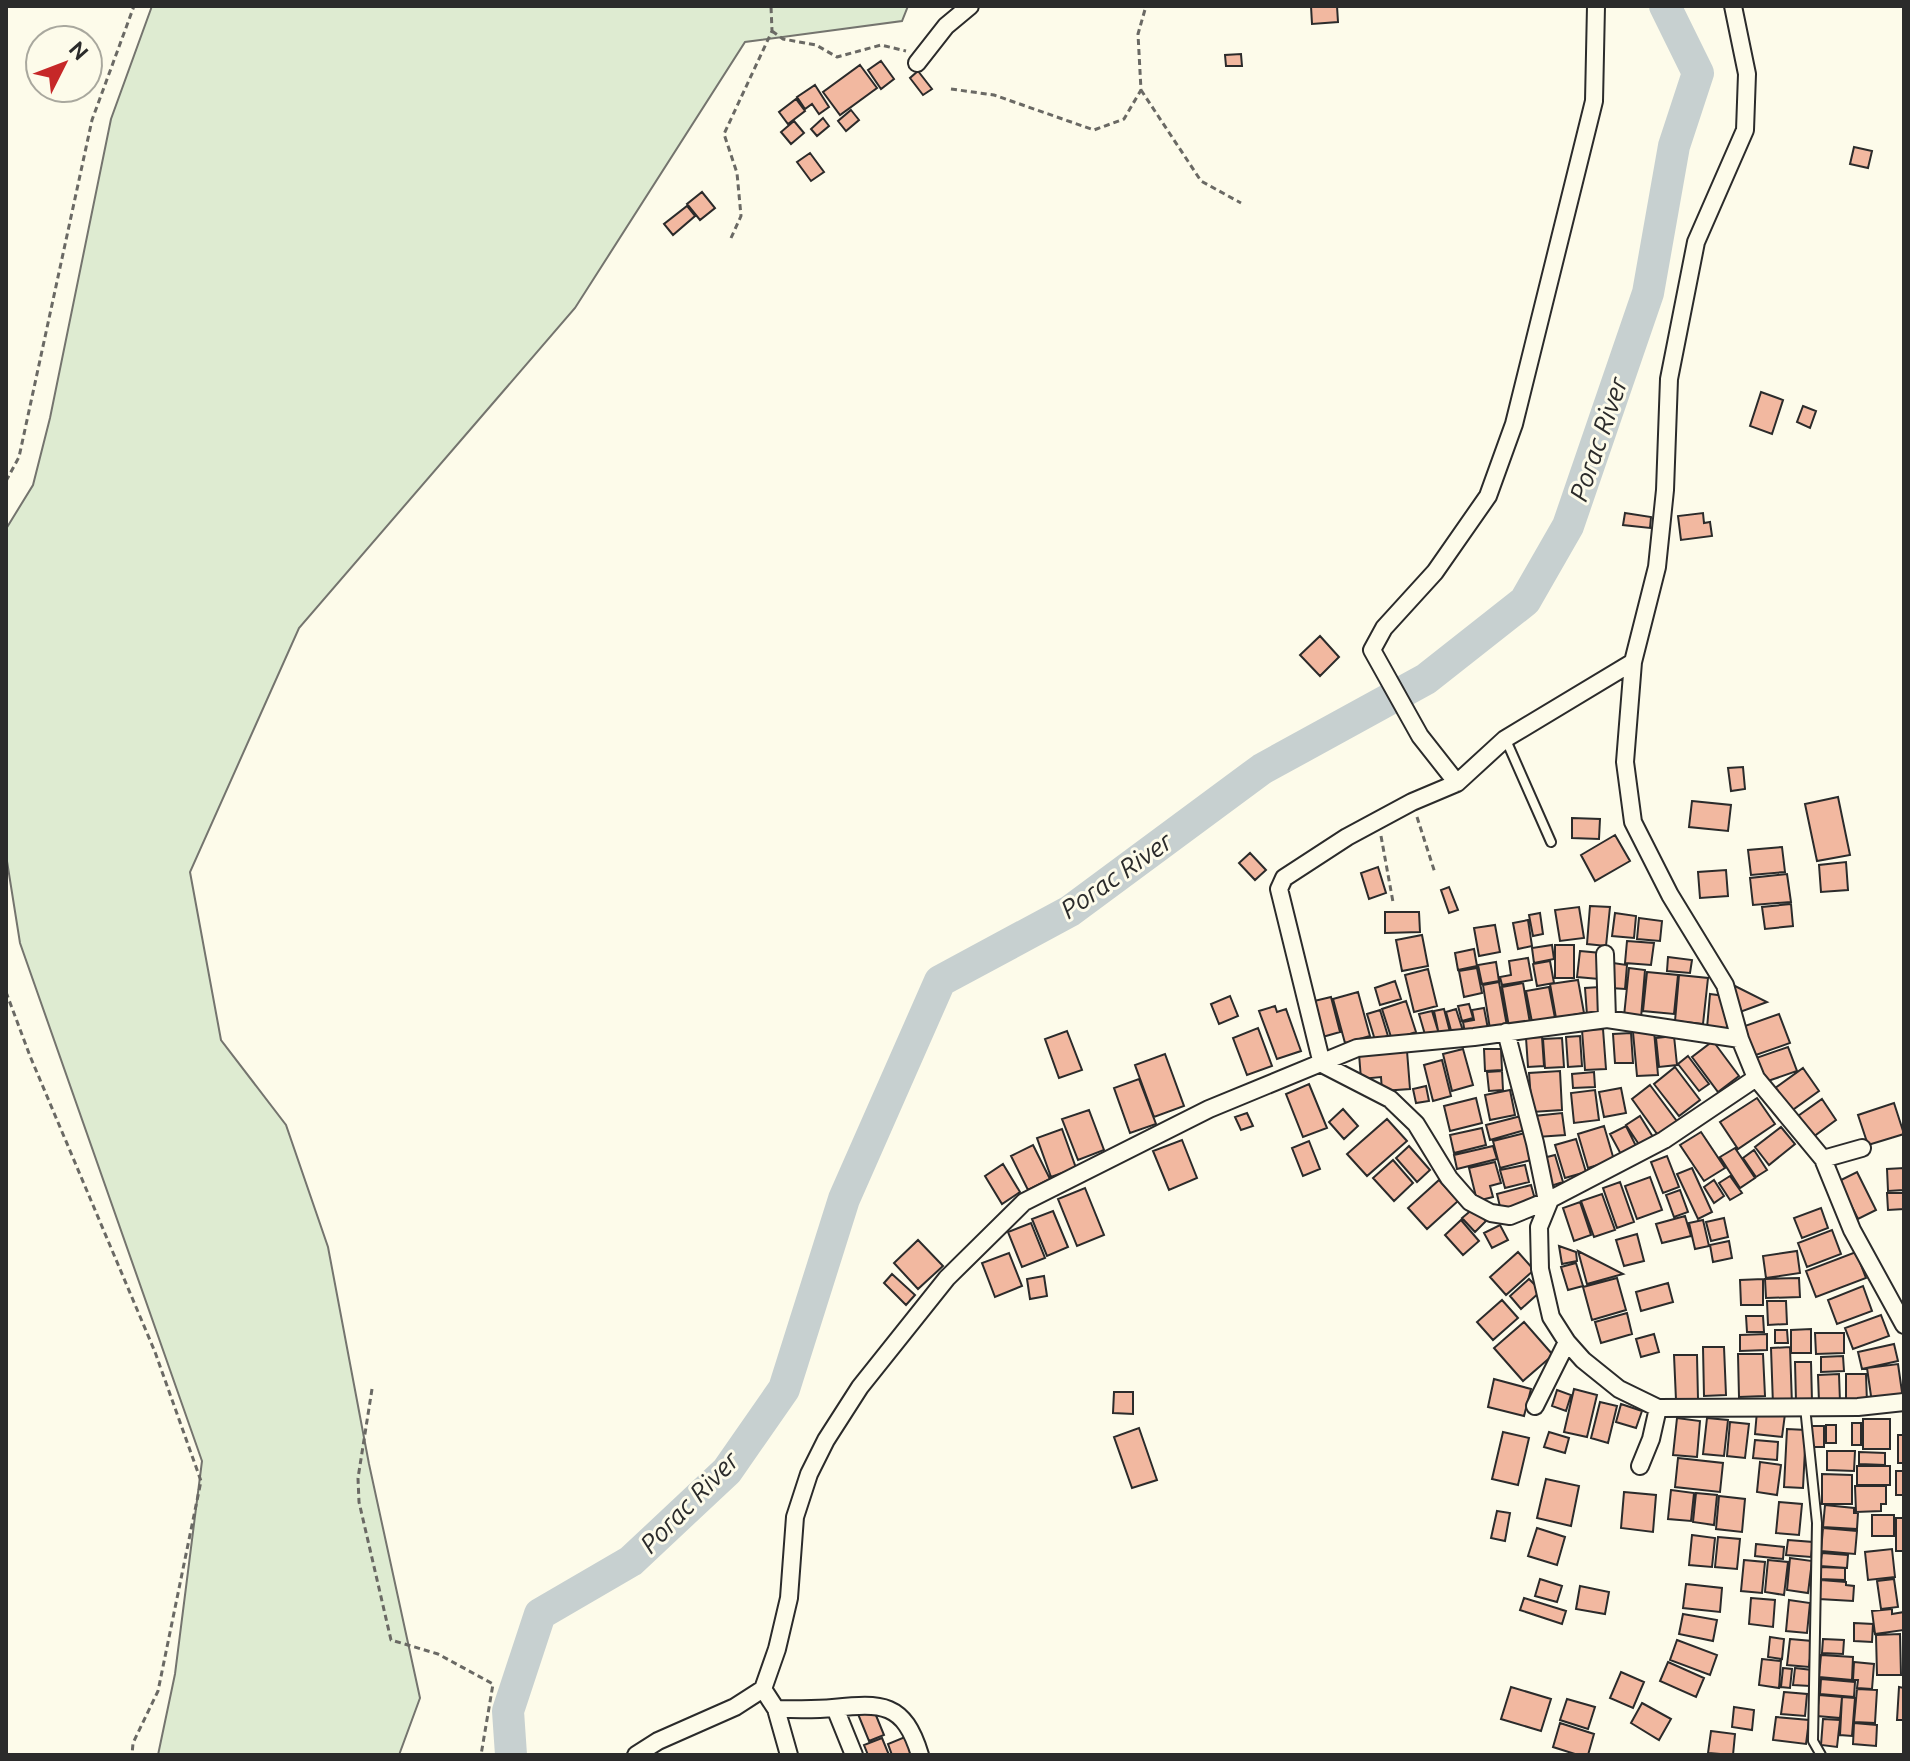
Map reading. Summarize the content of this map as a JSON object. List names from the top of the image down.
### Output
{
  "water": ["Porac River"],
  "north": "top right"
}
